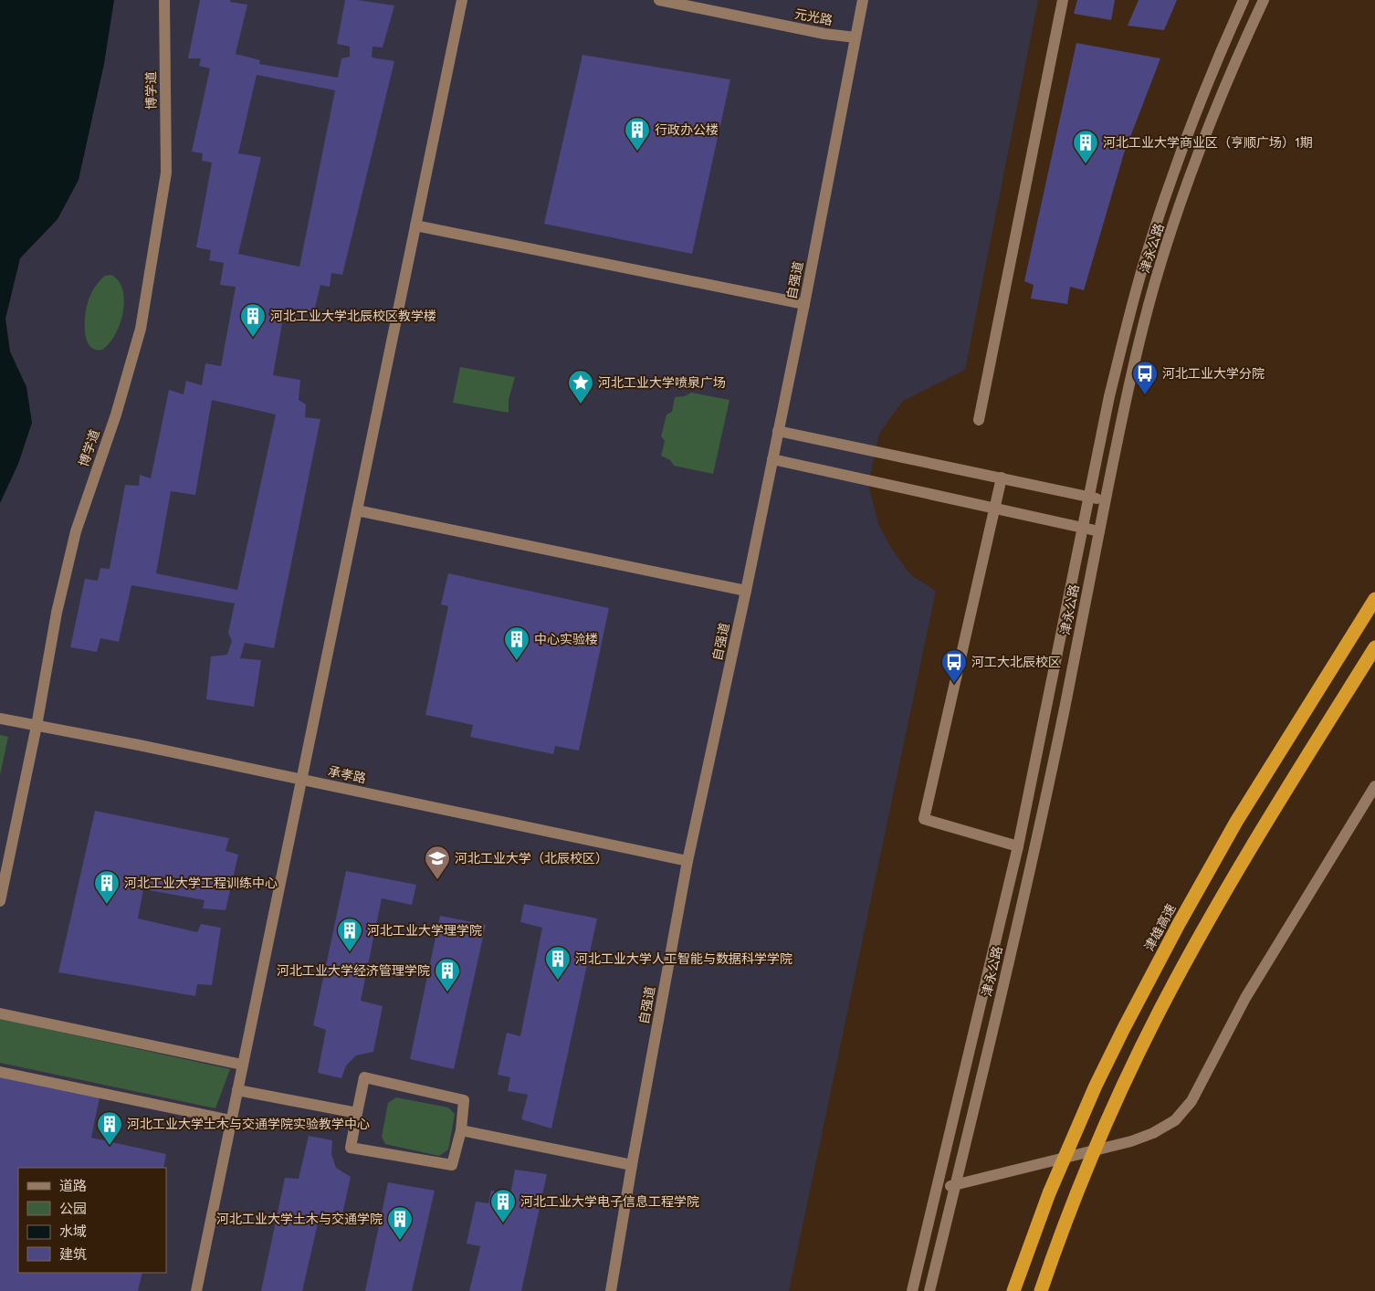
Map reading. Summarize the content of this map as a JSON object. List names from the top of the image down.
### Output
{
  "streets": {
    "highway": ["津雄高速"],
    "street": [
      "元光路",
      "博学道",
      "津永公路",
      "自强道",
      "承孝路"
    ]
  },
  "crossings": [
    ["元光路", "自强道"],
    ["博学道", "承孝路"],
    ["自强道", "承孝路"]
  ],
  "places": {
    "building": [
      "行政办公楼",
      "河北工业大学商业区（亨顺广场）1期",
      "河北工业大学北辰校区教学楼",
      "中心实验楼",
      "河北工业大学工程训练中心",
      "河北工业大学理学院",
      "河北工业大学人工智能与数据科学学院",
      "河北工业大学经济管理学院",
      "河北工业大学土木与交通学院实验教学中心",
      "河北工业大学电子信息工程学院",
      "河北工业大学土木与交通学院"
    ],
    "bus stop": ["河北工业大学分院", "河工大北辰校区"],
    "place": ["河北工业大学喷泉广场"],
    "school or university": ["河北工业大学（北辰校区）"]
  },
  "legend": [
    "道路",
    "公园",
    "水域",
    "建筑"
  ]
}
